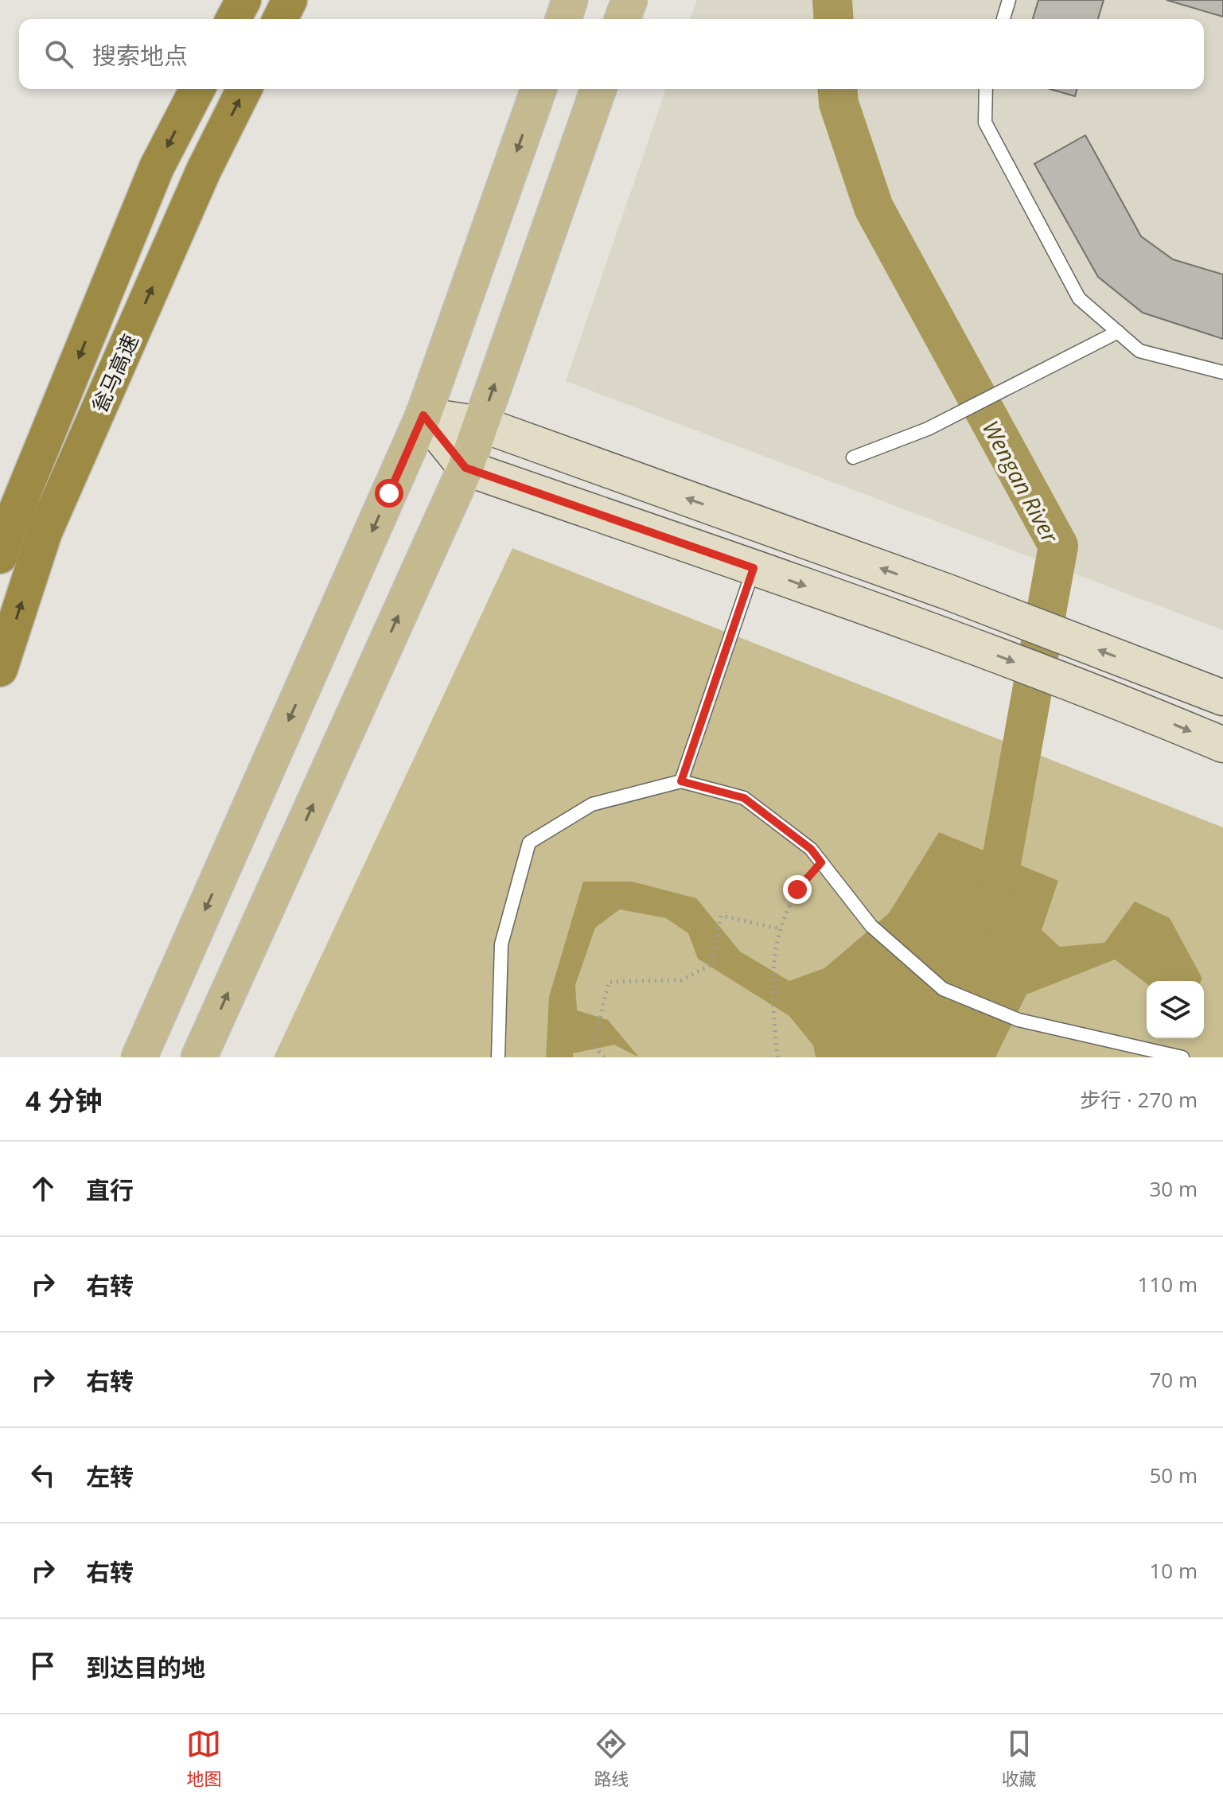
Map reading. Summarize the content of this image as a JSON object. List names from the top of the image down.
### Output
{
  "streets": {
    "highway": ["瓮马高速"]
  },
  "water": ["Wengan River"],
  "page": {
    "search": "搜索地点",
    "heading": ["4 分钟", "步行 · 270 m"],
    "list": [
      ["直行", "30 m"],
      ["右转", "110 m"],
      ["右转", "70 m"],
      ["左转", "50 m"],
      ["右转", "10 m"],
      "到达目的地"
    ],
    "nav": ["地图", "路线", "收藏"]
  }
}
